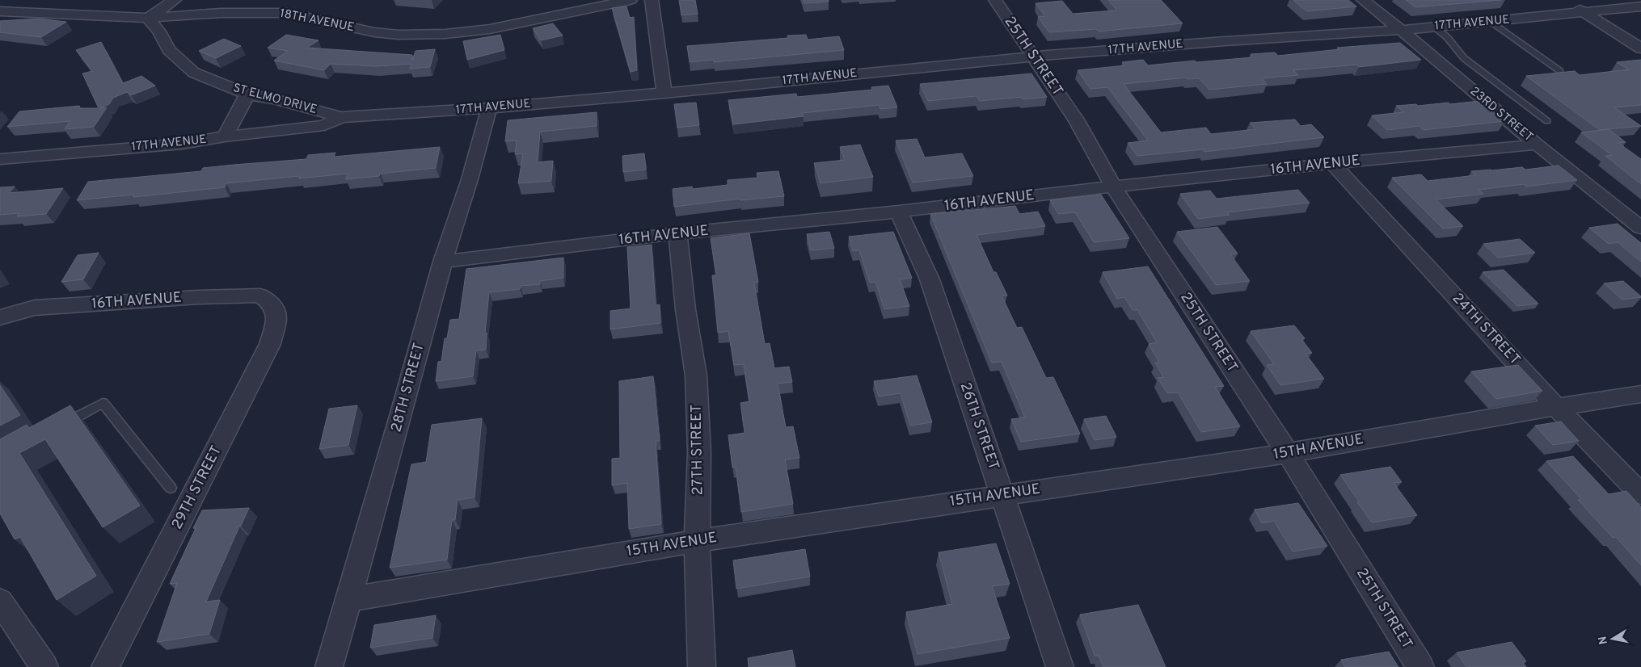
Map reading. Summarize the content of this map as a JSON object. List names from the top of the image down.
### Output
{
  "streets": {
    "street": [
      "18TH AVENUE",
      "17TH AVENUE",
      "25TH STREET",
      "ST ELMO DRIVE",
      "23RD STREET",
      "16TH AVENUE",
      "24TH STREET",
      "28TH STREET",
      "26TH STREET",
      "15TH AVENUE",
      "27TH STREET",
      "29TH STREET"
    ]
  },
  "crossings": [
    ["18TH AVENUE", "ST ELMO DRIVE"],
    ["17TH AVENUE", "25TH STREET"],
    ["17TH AVENUE", "ST ELMO DRIVE"],
    ["17TH AVENUE", "23RD STREET"],
    ["17TH AVENUE", "28TH STREET"],
    ["25TH STREET", "16TH AVENUE"],
    ["25TH STREET", "15TH AVENUE"],
    ["23RD STREET", "16TH AVENUE"],
    ["16TH AVENUE", "24TH STREET"],
    ["16TH AVENUE", "28TH STREET"],
    ["16TH AVENUE", "26TH STREET"],
    ["16TH AVENUE", "27TH STREET"],
    ["16TH AVENUE", "29TH STREET"],
    ["24TH STREET", "15TH AVENUE"],
    ["28TH STREET", "15TH AVENUE"],
    ["26TH STREET", "15TH AVENUE"],
    ["15TH AVENUE", "27TH STREET"]
  ],
  "north": "left"
}
